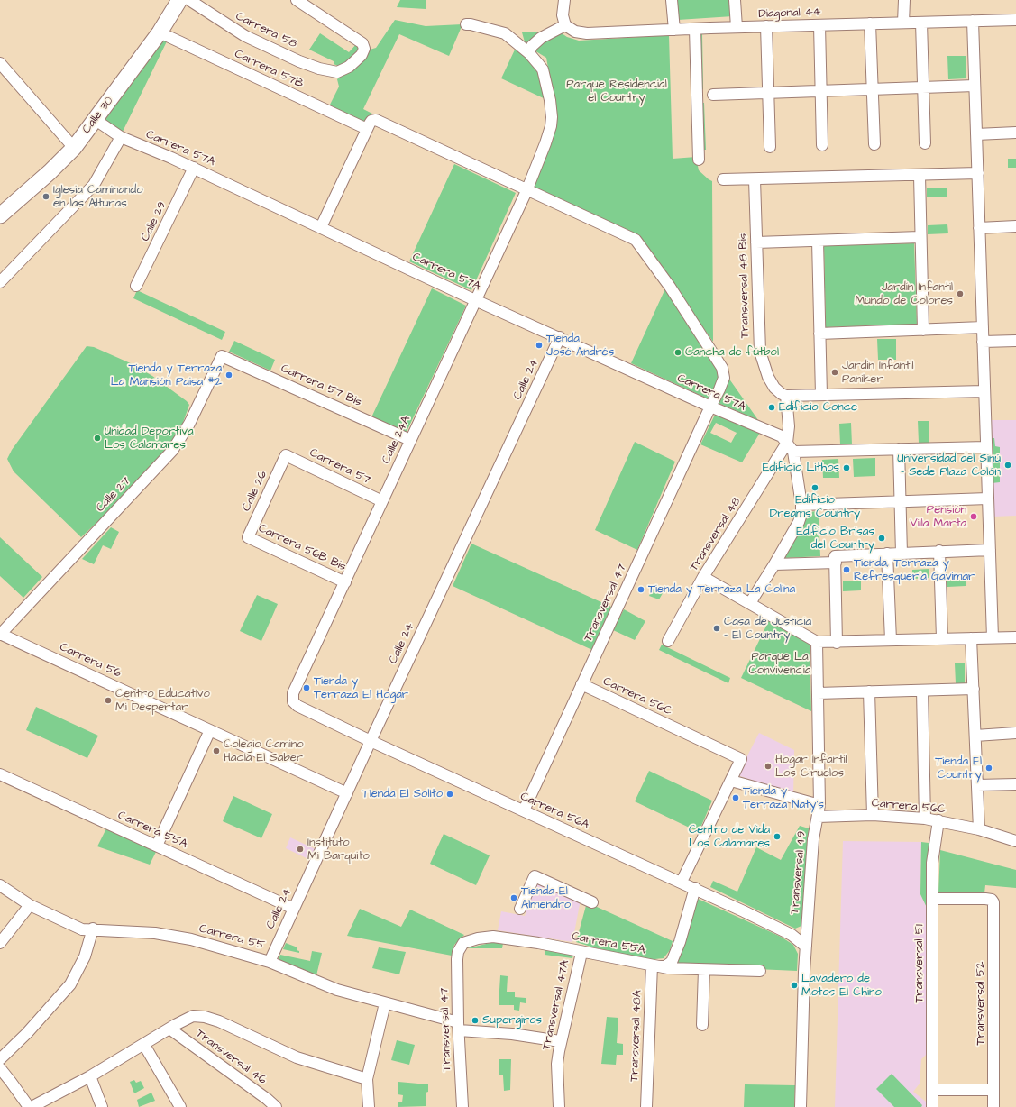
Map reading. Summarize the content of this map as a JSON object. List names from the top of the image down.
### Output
{
  "streets": {
    "main road": ["Calle 30"],
    "street": [
      "Diagonal 44",
      "Carrera 58",
      "Carrera 57B",
      "Carrera 57A",
      "Calle 29",
      "Transversal 48 Bis",
      "Calle 24",
      "Carrera 57 Bis",
      "Calle 24A",
      "Carrera 57",
      "Calle 26",
      "Calle 27",
      "Transversal 48",
      "Carrera 56B Bis",
      "Transversal 47",
      "Carrera 56",
      "Carrera 56C",
      "Carrera 56A",
      "Carrera 55A",
      "Transversal 49",
      "Carrera 55",
      "Transversal 51",
      "Transversal 52",
      "Transversal 47A",
      "Transversal 48A",
      "Transversal 46"
    ]
  },
  "crossings": [
    ["Carrera 57B", "Calle 30"],
    ["Calle 30", "Carrera 57A"],
    ["Carrera 57A", "Calle 29"],
    ["Carrera 57A", "Calle 24"],
    ["Carrera 57A", "Calle 24A"],
    ["Carrera 57A", "Transversal 48"],
    ["Carrera 57A", "Transversal 47"],
    ["Calle 24", "Carrera 56"],
    ["Calle 24", "Carrera 56A"],
    ["Calle 24", "Carrera 55A"],
    ["Calle 24", "Carrera 55"],
    ["Carrera 57 Bis", "Calle 24A"],
    ["Carrera 57 Bis", "Calle 27"],
    ["Calle 24A", "Carrera 57"],
    ["Calle 24A", "Carrera 56B Bis"],
    ["Calle 24A", "Transversal 47"],
    ["Calle 24A", "Carrera 56A"],
    ["Carrera 57", "Calle 26"],
    ["Calle 26", "Carrera 56B Bis"],
    ["Calle 27", "Carrera 56"],
    ["Transversal 47", "Carrera 56C"],
    ["Transversal 47", "Carrera 56A"],
    ["Transversal 47", "Carrera 55A"],
    ["Transversal 47", "Carrera 55"],
    ["Carrera 56C", "Transversal 49"],
    ["Carrera 56C", "Transversal 51"],
    ["Carrera 56A", "Transversal 49"],
    ["Carrera 55A", "Transversal 47A"],
    ["Carrera 55A", "Transversal 48A"],
    ["Carrera 55", "Transversal 47A"],
    ["Transversal 51", "Transversal 52"]
  ],
  "parks": ["Parque Residencial el Country", "Parque La Convivencia"],
  "places": [
    "Iglesia Caminando en las Alturas",
    "Jardín Infantil Mundo de Colores",
    "Tienda José Andrés",
    "Cancha de fútbol",
    "Jardín Infantil Paniker",
    "Tienda y Terraza La Mansión Paisa #2",
    "Edificio Conce",
    "Unidad Deportiva Los Calamares",
    "Universidad del Sinú - Sede Plaza Colón",
    "Edificio Lithos",
    "Edificio Dreams Country",
    "Pensión Villa Marta",
    "Edificio Brisas del Country",
    "Tienda, Terraza y Refresquería Gavimar",
    "Tienda y Terraza La Colina",
    "Casa de Justicia - El Country",
    "Tienda y Terraza El Hogar",
    "Centro Educativo Mi Despertar",
    "Colegio Camino Hacia El Saber",
    "Hogar Infantil Los Ciruelos",
    "Tienda El Country",
    "Tienda El Solito",
    "Tienda y Terraza Naty's",
    "Centro de Vida Los Calamares",
    "Instituto Mi Barquito",
    "Tienda El Almendro",
    "Lavadero de Motos El Chino",
    "Supergiros"
  ]
}
